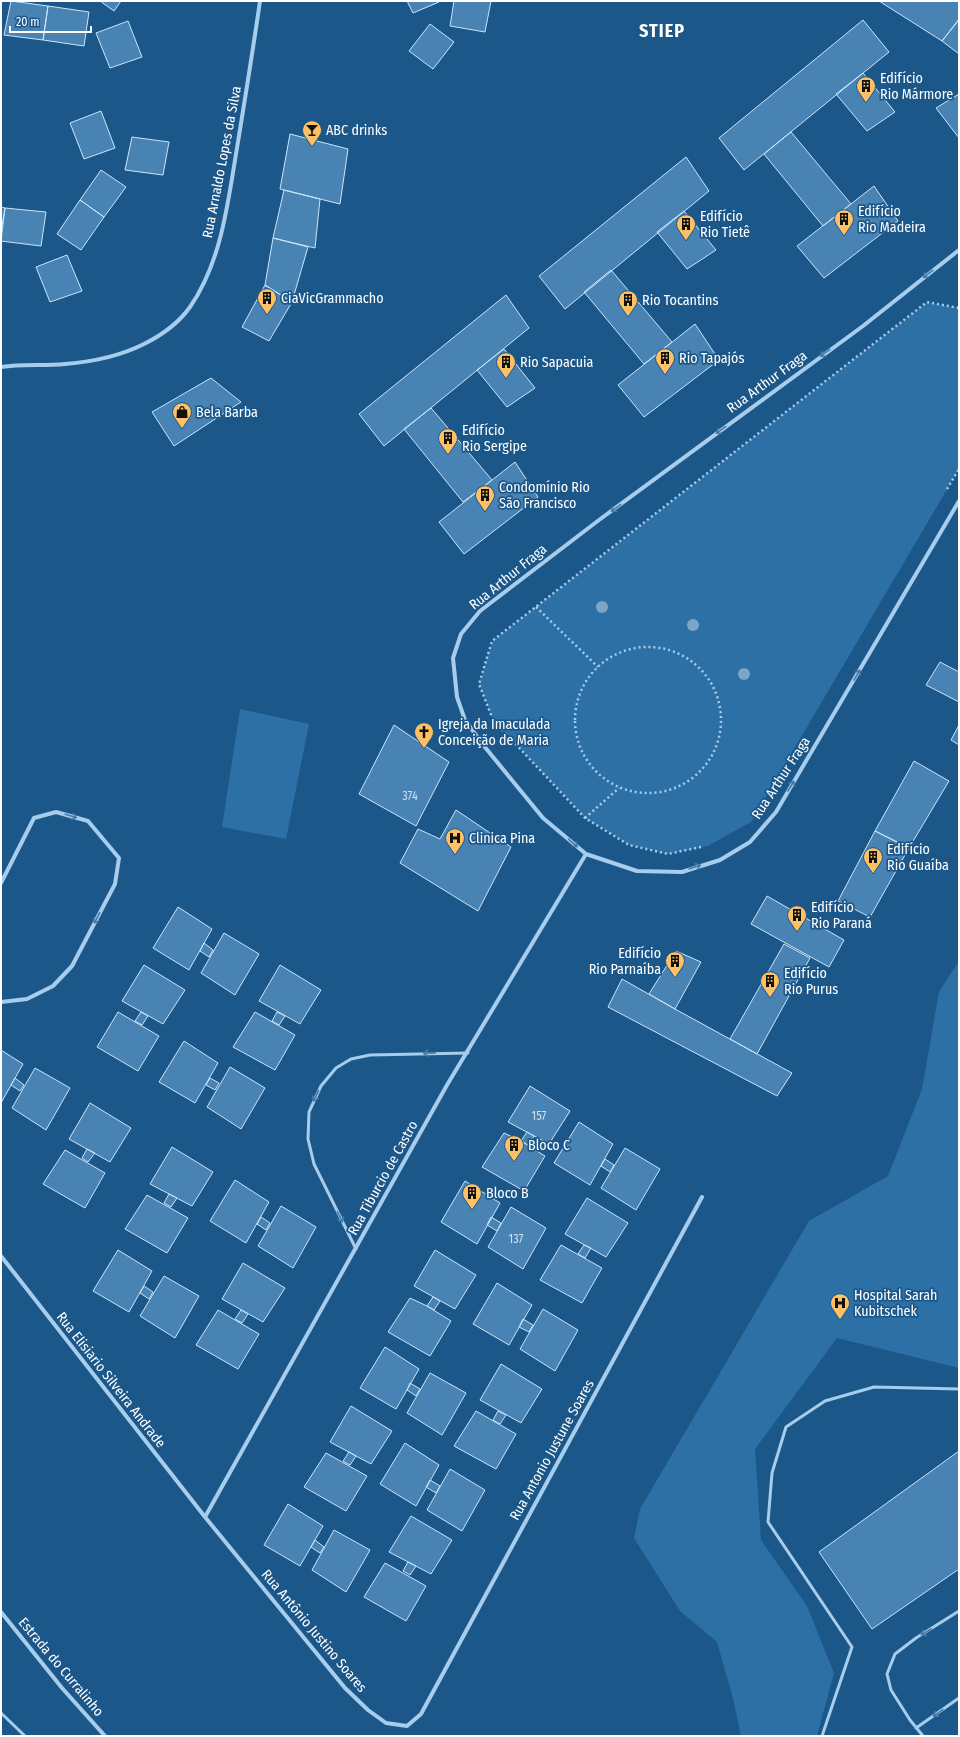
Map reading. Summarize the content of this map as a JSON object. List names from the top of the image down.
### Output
{
  "streets": {
    "street": [
      "Rua Arnaldo Lopes da Silva",
      "Rua Arthur Fraga",
      "Rua Tiburcio de Castro",
      "Rua Elisiario Silveira Andrade",
      "Rua Antonio Justune Soares",
      "Rua Antônio Justino Soares",
      "Estrada do Curralinho"
    ]
  },
  "crossings": [
    ["Rua Arthur Fraga", "Rua Tiburcio de Castro"],
    ["Rua Tiburcio de Castro", "Rua Elisiario Silveira Andrade"],
    ["Rua Tiburcio de Castro", "Rua Antônio Justino Soares"],
    ["Rua Elisiario Silveira Andrade", "Rua Antônio Justino Soares"],
    ["Rua Antonio Justune Soares", "Rua Antônio Justino Soares"]
  ],
  "districts": ["STIEP"],
  "places": {
    "building": [
      "Edifício Rio Mármore",
      "Edifício Rio Madeira",
      "Edifício Rio Tietê",
      "CiaVicGrammacho",
      "Rio Tocantins",
      "Rio Tapajós",
      "Rio Sapacuia",
      "Edifício Rio Sergipe",
      "Condomínio Rio São Francisco",
      "Edifício Rio Guaíba",
      "Edifício Rio Paraná",
      "Edifício Rio Parnaíba",
      "Edifício Rio Purus",
      "Bloco C",
      "Bloco B"
    ],
    "bar": ["ABC drinks"],
    "shop": ["Bela Barba"],
    "church": ["Igreja da Imaculada Conceição de Maria"],
    "hospital": ["Clinica Pina", "Hospital Sarah Kubitschek"]
  },
  "house_numbers": ["374", "157", "137"],
  "scale_bar": "20 m"
}
